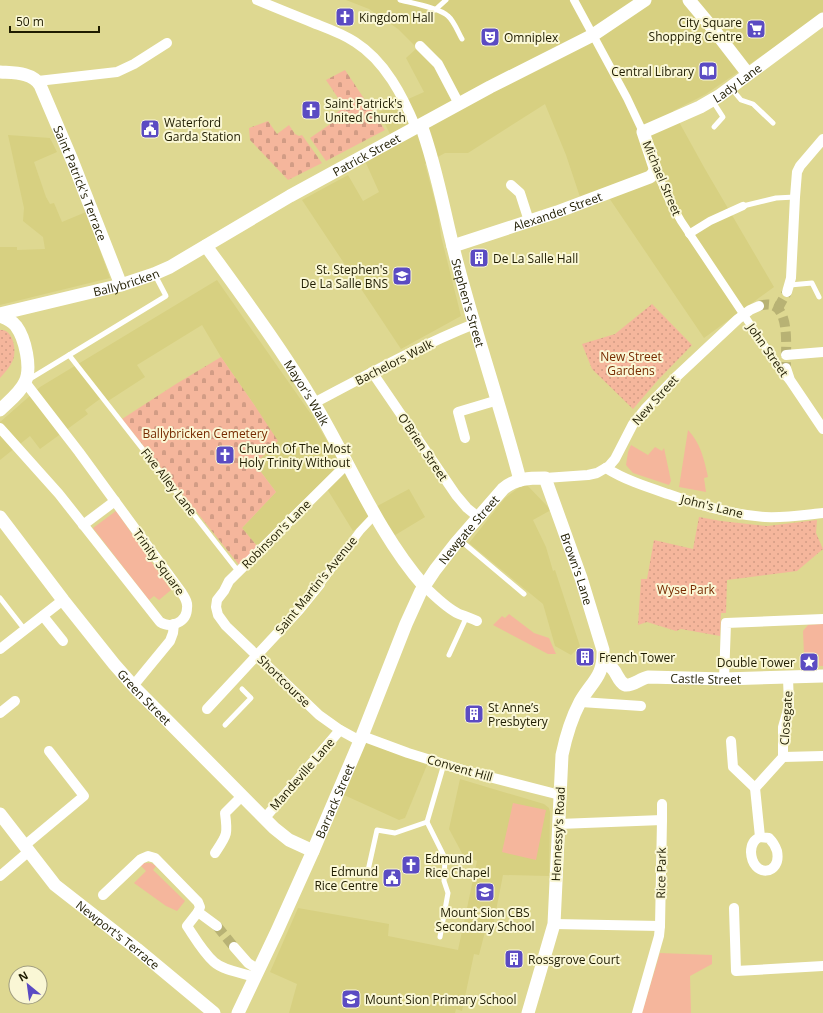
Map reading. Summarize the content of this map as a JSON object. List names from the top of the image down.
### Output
{
  "streets": {
    "street": [
      "Lady Lane",
      "Patrick Street",
      "Michael Street",
      "Saint Patrick's Terrace",
      "Alexander Street",
      "Ballybricken",
      "Stephen's Street",
      "John Street",
      "Bachelors Walk",
      "Mayor's Walk",
      "New Street",
      "O'Brien Street",
      "John's Lane",
      "Newgate Street",
      "Robinson's Lane",
      "Trinity Square",
      "Brown's Lane",
      "Saint Martin's Avenue",
      "Castle Street",
      "Shortcourse",
      "Green Street",
      "Closegate",
      "Convent Hill",
      "Mandeville Lane",
      "Barrack Street",
      "Hennessy's Road",
      "Rice Park",
      "Newport's Terrace"
    ],
    "lane": ["Five Alley Lane"]
  },
  "crossings": [
    ["Lady Lane", "Michael Street"],
    ["Patrick Street", "Michael Street"],
    ["Patrick Street", "Ballybricken"],
    ["Patrick Street", "Stephen's Street"],
    ["Patrick Street", "Mayor's Walk"],
    ["Michael Street", "Alexander Street"],
    ["Michael Street", "John Street"],
    ["Michael Street", "New Street"],
    ["Saint Patrick's Terrace", "Ballybricken"],
    ["Alexander Street", "Stephen's Street"],
    ["Ballybricken", "Mayor's Walk"],
    ["Ballybricken", "Five Alley Lane"],
    ["Ballybricken", "Trinity Square"],
    ["Stephen's Street", "Bachelors Walk"],
    ["Stephen's Street", "Newgate Street"],
    ["John Street", "New Street"],
    ["Bachelors Walk", "Mayor's Walk"],
    ["Bachelors Walk", "O'Brien Street"],
    ["Mayor's Walk", "Newgate Street"],
    ["Mayor's Walk", "Robinson's Lane"],
    ["Mayor's Walk", "Saint Martin's Avenue"],
    ["Mayor's Walk", "Barrack Street"],
    ["New Street", "John's Lane"],
    ["O'Brien Street", "Newgate Street"],
    ["Five Alley Lane", "Robinson's Lane"],
    ["Newgate Street", "Barrack Street"],
    ["Robinson's Lane", "Shortcourse"],
    ["Brown's Lane", "Castle Street"],
    ["Brown's Lane", "Hennessy's Road"],
    ["Saint Martin's Avenue", "Shortcourse"],
    ["Castle Street", "Closegate"],
    ["Castle Street", "Hennessy's Road"],
    ["Shortcourse", "Convent Hill"],
    ["Shortcourse", "Mandeville Lane"],
    ["Shortcourse", "Barrack Street"],
    ["Green Street", "Mandeville Lane"],
    ["Green Street", "Barrack Street"],
    ["Convent Hill", "Barrack Street"],
    ["Convent Hill", "Hennessy's Road"]
  ],
  "parks": ["New Street Gardens", "Ballybricken Cemetery", "Wyse Park"],
  "places": {
    "church": [
      "Kingdom Hall",
      "Saint Patrick's United Church",
      "Church Of The Most Holy Trinity Without",
      "Edmund Rice Chapel"
    ],
    "supermarket": ["City Square Shopping Centre"],
    "theatre": ["Omniplex"],
    "library": ["Central Library"],
    "public building": ["Waterford Garda Station", "Edmund Rice Centre"],
    "building": [
      "De La Salle Hall",
      "French Tower",
      "St Anne’s Presbytery",
      "Rossgrove Court"
    ],
    "school or university": ["St. Stephen's De La Salle BNS", "Mount Sion CBS Secondary School", "Mount Sion Primary School"],
    "place": ["Double Tower"]
  },
  "scale_bar": "50 m",
  "north": "top left"
}
